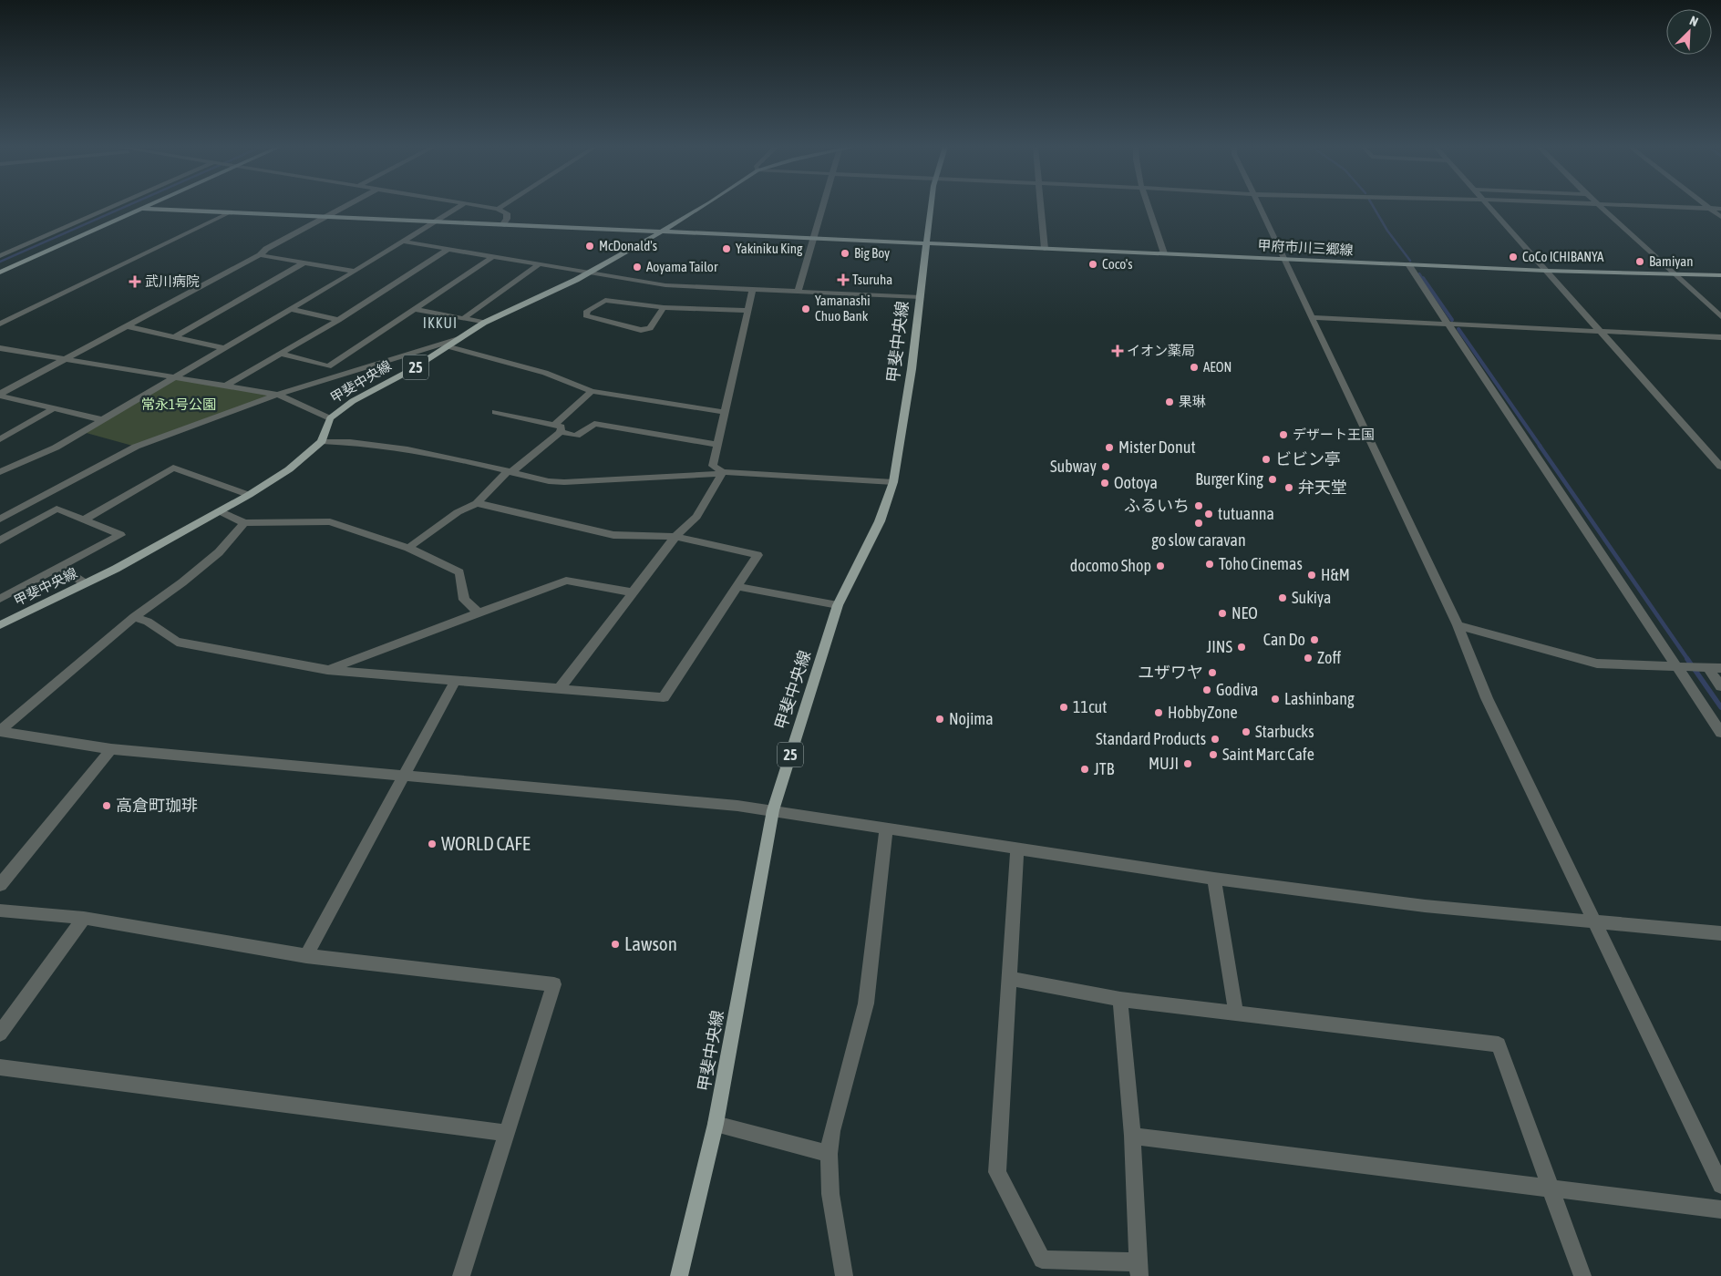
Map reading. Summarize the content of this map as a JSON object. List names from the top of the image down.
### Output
{
  "streets": {
    "main road": ["甲府市川三郷線", "甲斐中央線", "25"]
  },
  "crossings": [
    ["甲府市川三郷線", "甲斐中央線"]
  ],
  "districts": ["IKKUI"],
  "parks": ["常永1号公園"],
  "places": {
    "other": [
      "McDonald's",
      "Yakiniku King",
      "Big Boy",
      "CoCo ICHIBANYA",
      "Bamiyan",
      "Coco's",
      "Aoyama Tailor",
      "Yamanashi Chuo Bank",
      "AEON",
      "果琳",
      "デザート王国",
      "Mister Donut",
      "ビビン亭",
      "Subway",
      "Burger King",
      "Ootoya",
      "弁天堂",
      "ふるいち",
      "tutuanna",
      "go slow caravan",
      "Toho Cinemas",
      "docomo Shop",
      "H&M",
      "Sukiya",
      "NEO",
      "Can Do",
      "JINS",
      "Zoff",
      "ユザワヤ",
      "Godiva",
      "Lashinbang",
      "11cut",
      "HobbyZone",
      "Nojima",
      "Starbucks",
      "Standard Products",
      "Saint Marc Cafe",
      "MUJI",
      "JTB",
      "高倉町珈琲",
      "WORLD CAFE",
      "Lawson"
    ],
    "health": ["Tsuruha", "武川病院", "イオン薬局"]
  },
  "north": "top right"
}
